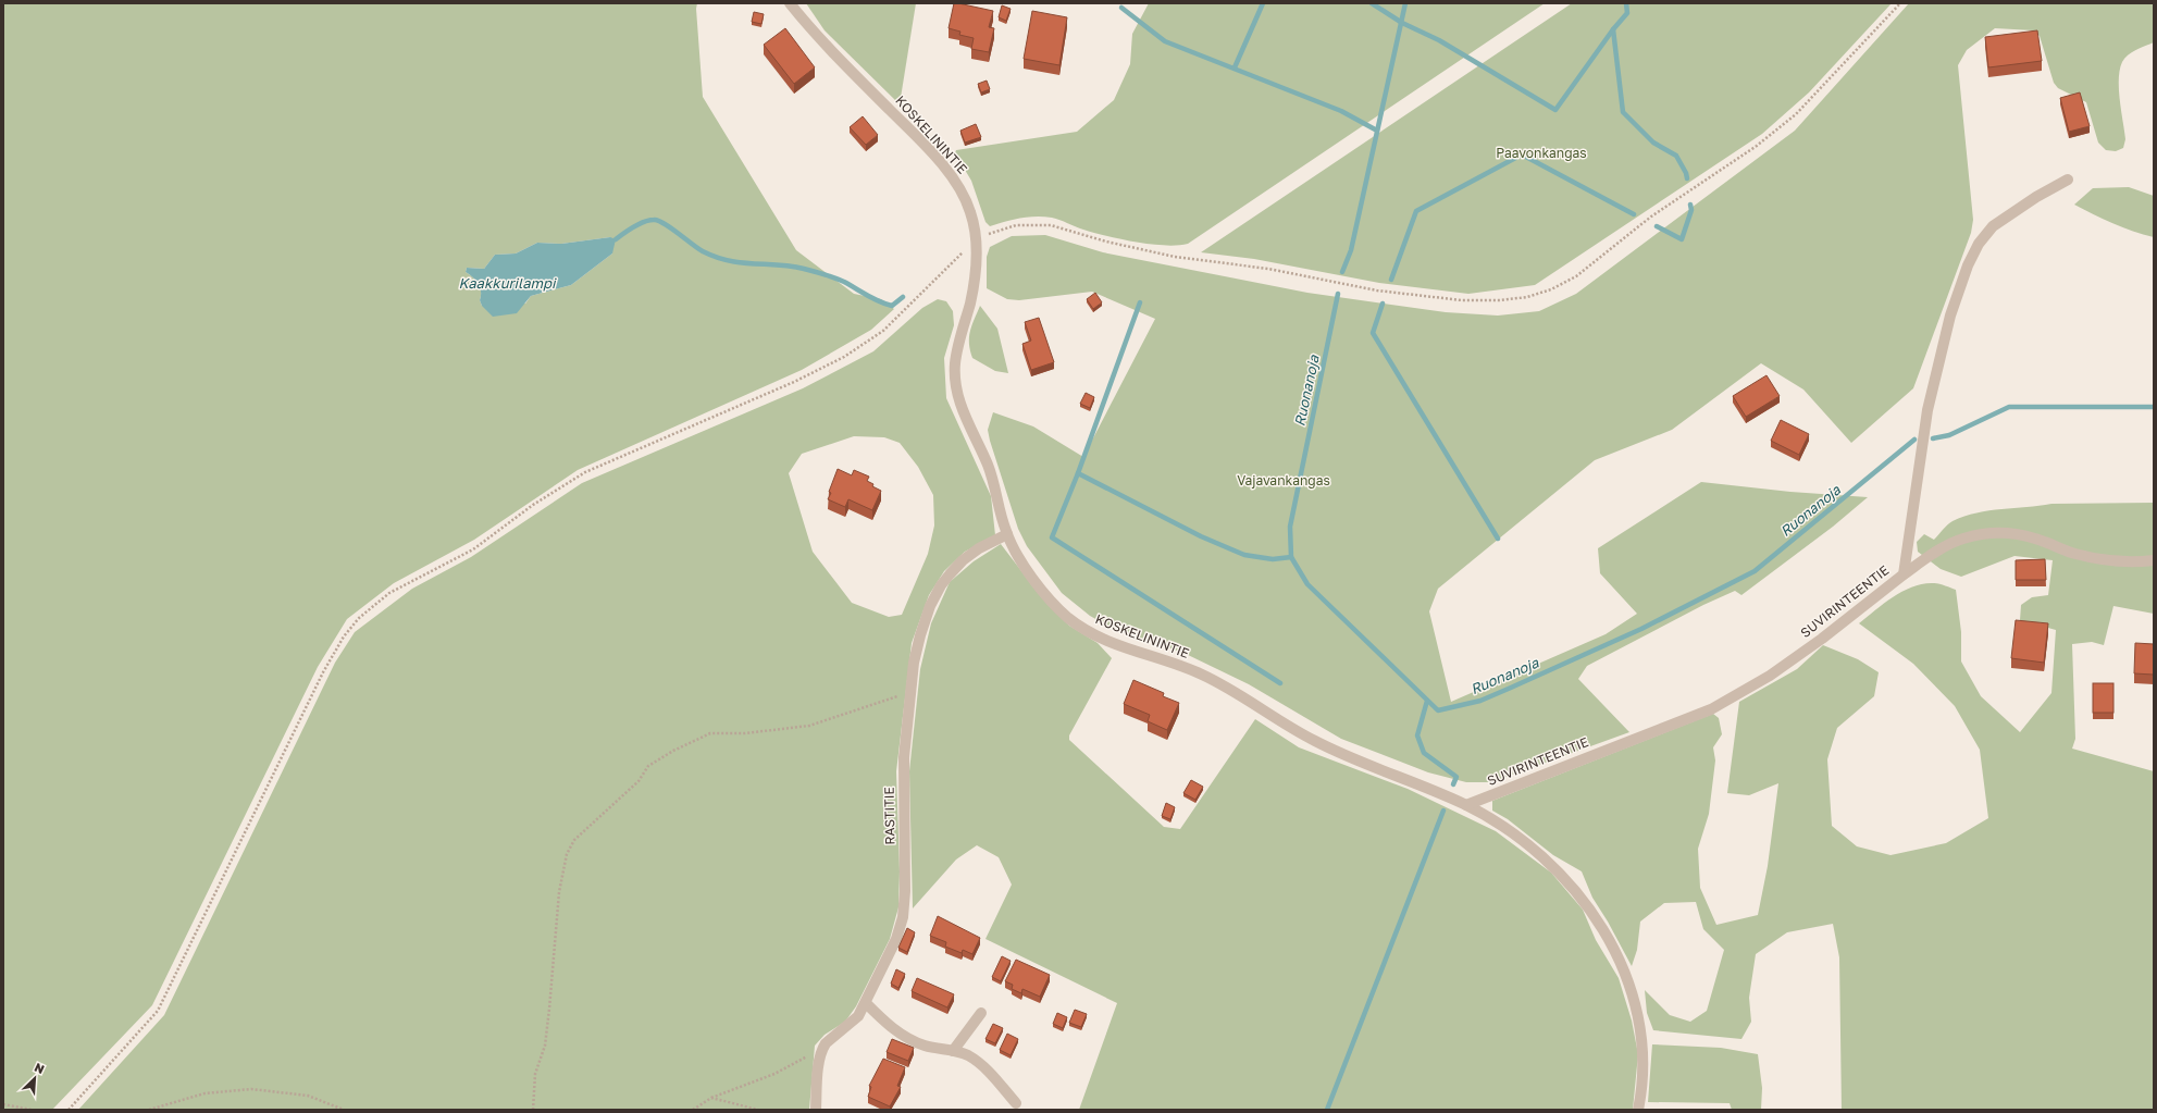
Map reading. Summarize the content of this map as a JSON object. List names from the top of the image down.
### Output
{
  "streets": {
    "street": ["KOSKELININTIE", "SUVIRINTEENTIE", "RASTITIE"]
  },
  "crossings": [
    ["KOSKELININTIE", "SUVIRINTEENTIE"],
    ["KOSKELININTIE", "RASTITIE"]
  ],
  "water": ["Kaakkurilampi", "Ruonanoja"],
  "parks": ["Paavonkangas", "Vajavankangas"],
  "north": "top right"
}
